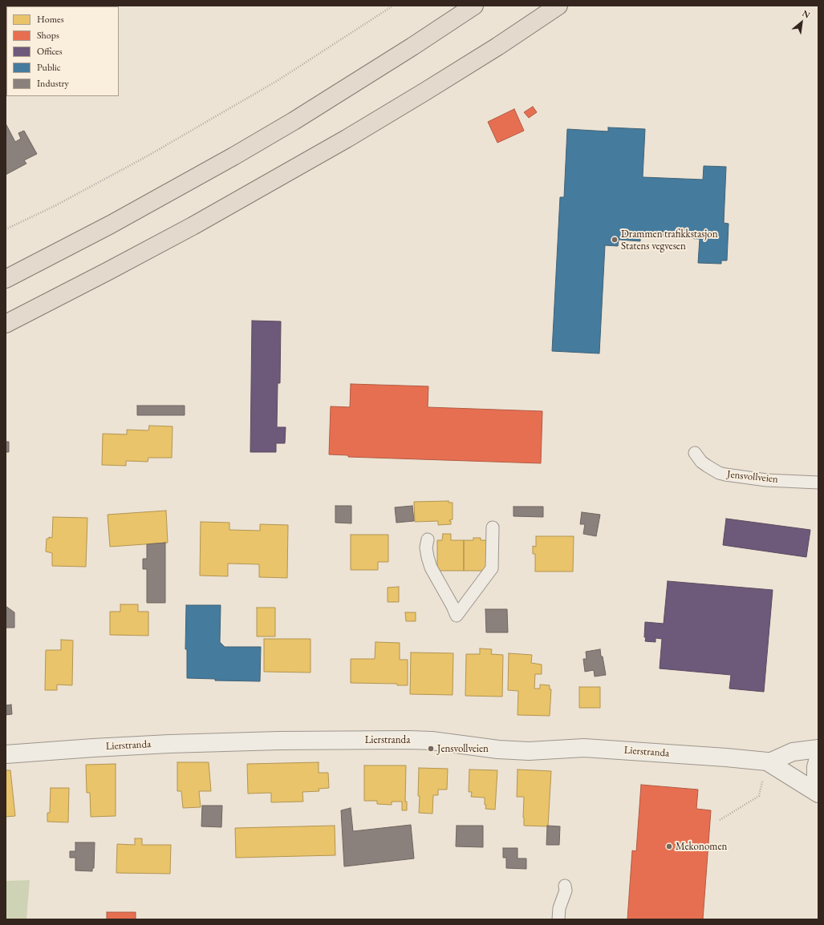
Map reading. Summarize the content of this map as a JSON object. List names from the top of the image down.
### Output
{
  "streets": {
    "street": ["Lierstranda"],
    "lane": ["Jensvollveien"]
  },
  "places": ["Drammen trafikkstasjon Statens vegvesen", "Jensvollveien", "Mekonomen"],
  "legend": [
    "Homes",
    "Shops",
    "Offices",
    "Public",
    "Industry"
  ],
  "north": "top right"
}
